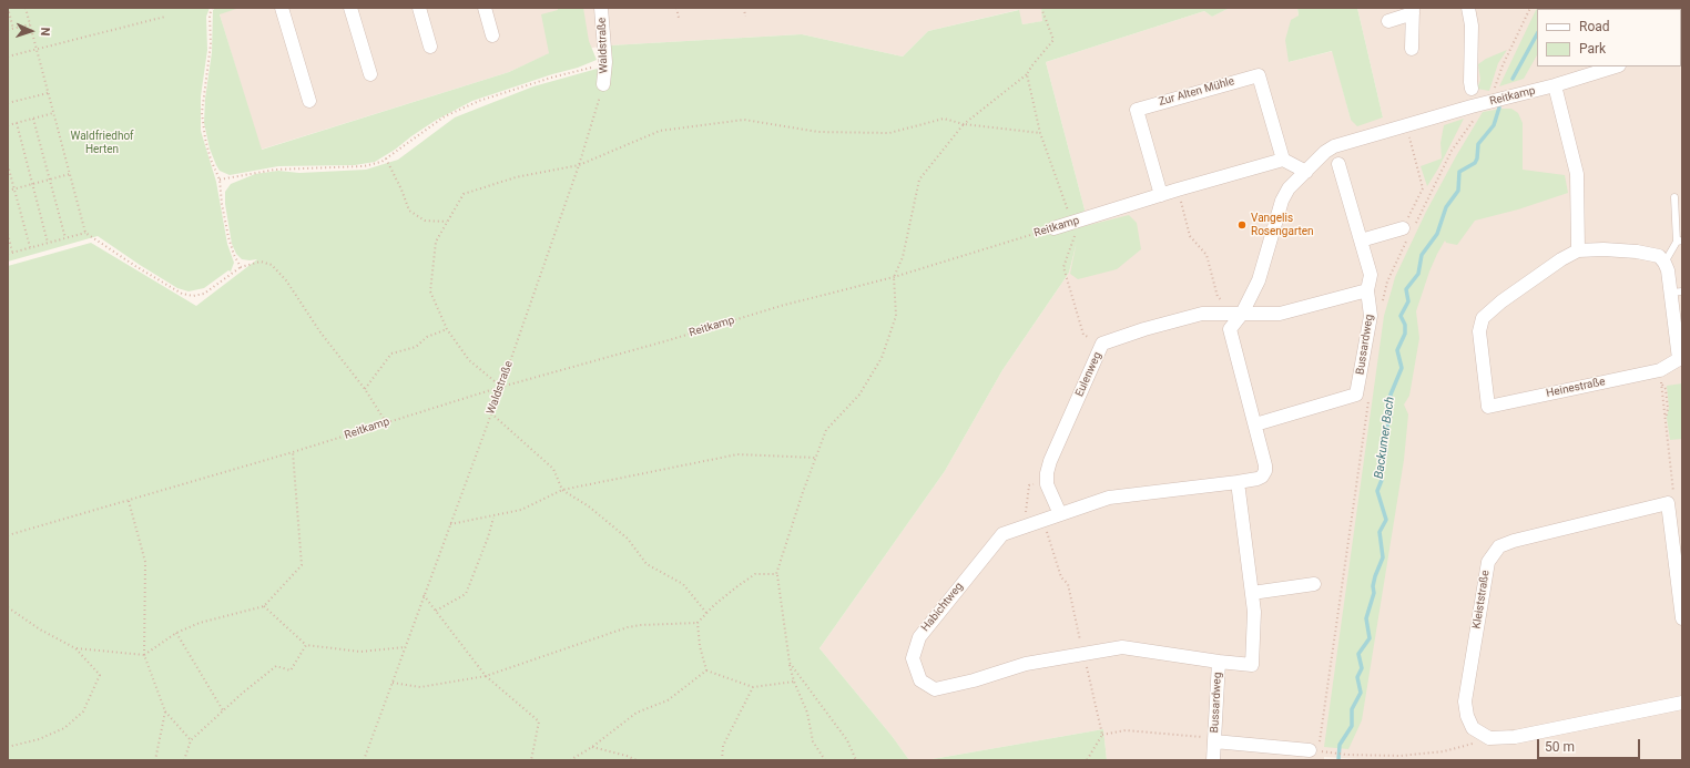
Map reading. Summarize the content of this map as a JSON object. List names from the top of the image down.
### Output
{
  "streets": {
    "street": [
      "Waldstraße",
      "Zur Alten Mühle",
      "Reitkamp",
      "Bussardweg",
      "Eulenweg",
      "Heinestraße",
      "Kleiststraße",
      "Habichtweg"
    ]
  },
  "crossings": [
    ["Waldstraße", "Reitkamp"],
    ["Zur Alten Mühle", "Reitkamp"],
    ["Bussardweg", "Habichtweg"]
  ],
  "water": ["Backumer Bach"],
  "parks": ["Waldfriedhof Herten"],
  "places": ["Vangelis Rosengarten"],
  "legend": ["Road", "Park"],
  "scale_bar": "50 m",
  "north": "right"
}
